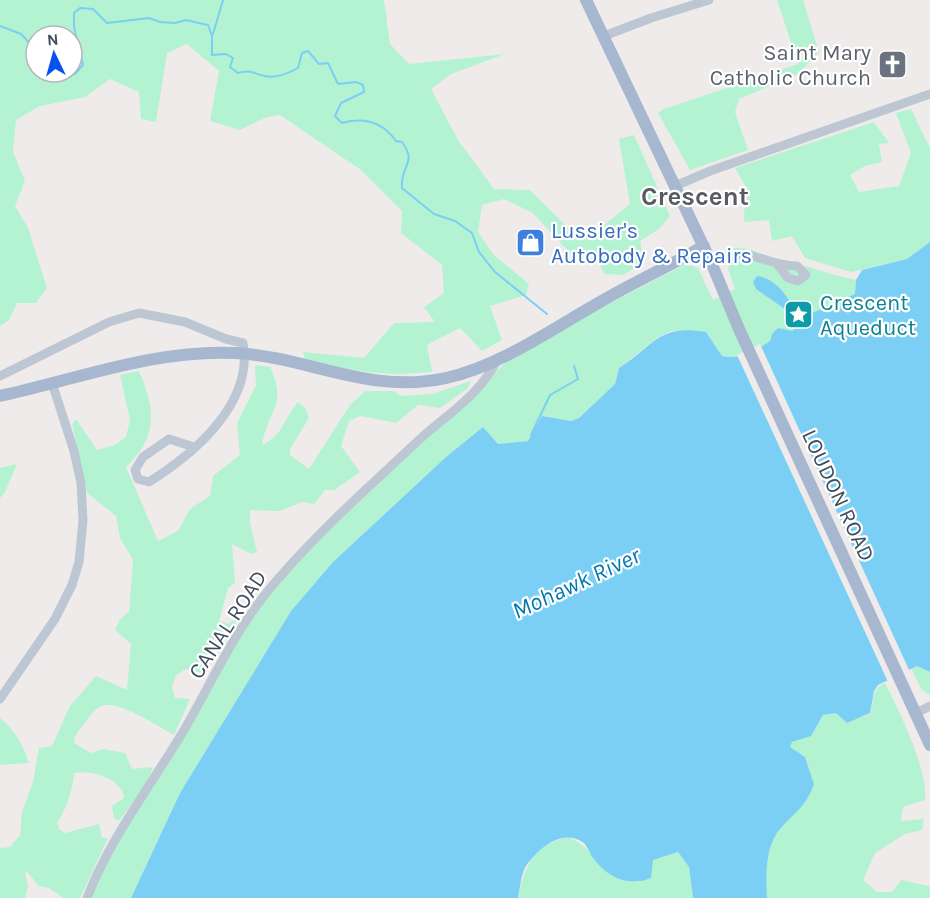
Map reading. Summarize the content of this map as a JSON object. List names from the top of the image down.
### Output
{
  "streets": {
    "main road": ["LOUDON ROAD"],
    "street": ["CANAL ROAD"]
  },
  "districts": ["Crescent"],
  "water": ["Mohawk River"],
  "places": {
    "church": ["Saint Mary Catholic Church"],
    "shop": ["Lussier's Autobody & Repairs"],
    "place": ["Crescent Aqueduct"]
  },
  "north": "top"
}
